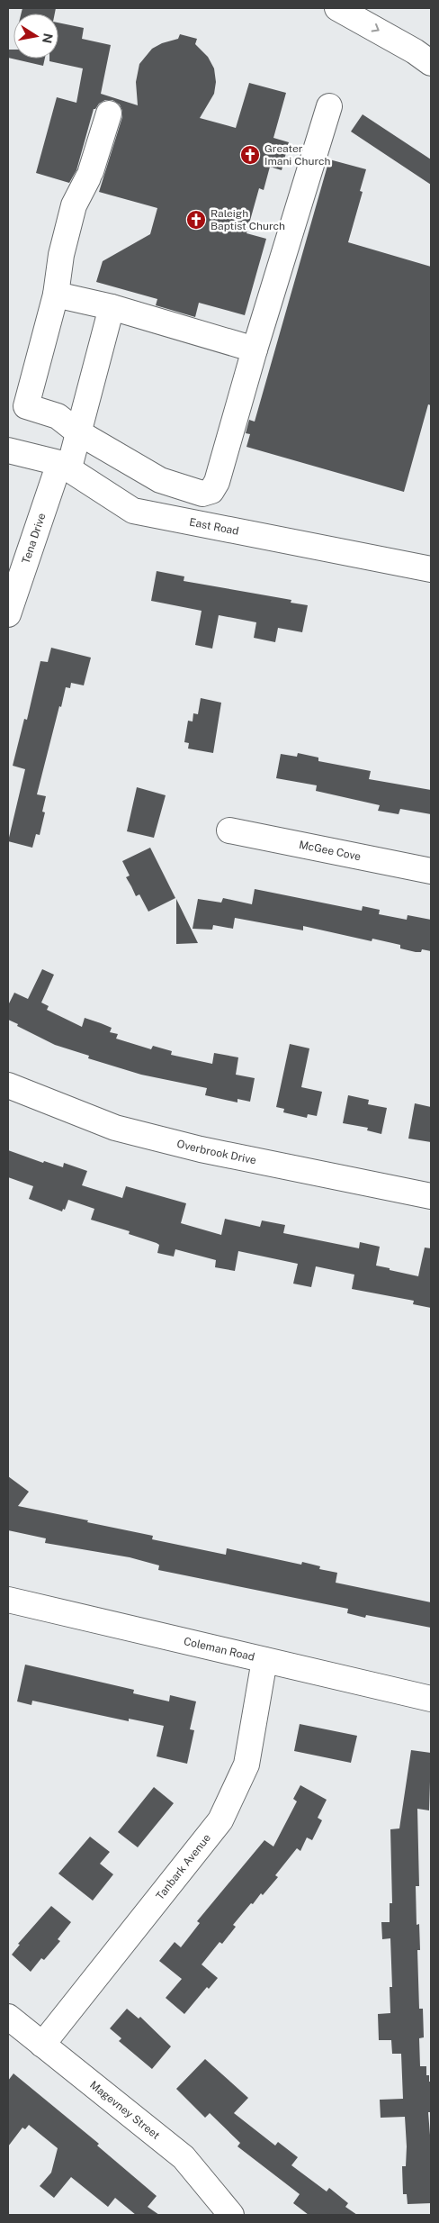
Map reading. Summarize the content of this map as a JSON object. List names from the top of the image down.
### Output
{
  "streets": {
    "street": [
      "East Road",
      "Tena Drive",
      "McGee Cove",
      "Overbrook Drive",
      "Coleman Road",
      "Tanbark Avenue",
      "Magevney Street"
    ]
  },
  "crossings": [
    ["East Road", "Tena Drive"],
    ["Coleman Road", "Tanbark Avenue"],
    ["Tanbark Avenue", "Magevney Street"]
  ],
  "places": {
    "church": ["Greater Imani Church", "Raleigh Baptist Church"]
  },
  "north": "right"
}
